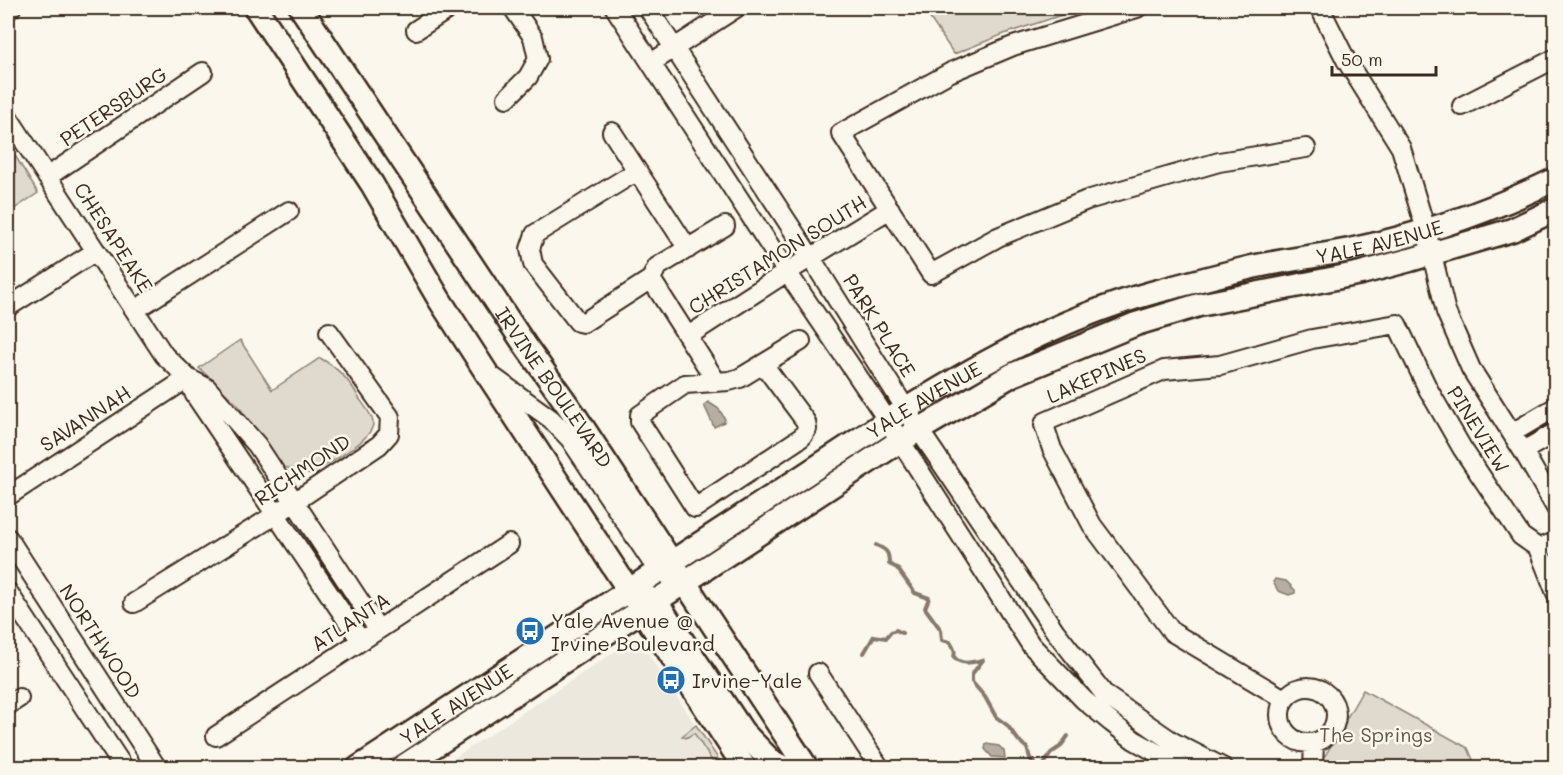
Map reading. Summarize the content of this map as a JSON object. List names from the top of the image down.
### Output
{
  "streets": {
    "main road": ["YALE AVENUE", "IRVINE BOULEVARD"],
    "street": [
      "PETERSBURG",
      "CHESAPEAKE",
      "CHRISTAMON SOUTH",
      "PARK PLACE",
      "LAKEPINES",
      "SAVANNAH",
      "PINEVIEW",
      "RICHMOND",
      "ATLANTA",
      "NORTHWOOD"
    ]
  },
  "crossings": [
    ["PETERSBURG", "CHESAPEAKE"],
    ["CHESAPEAKE", "SAVANNAH"],
    ["CHESAPEAKE", "RICHMOND"],
    ["CHESAPEAKE", "ATLANTA"],
    ["YALE AVENUE", "PARK PLACE"],
    ["YALE AVENUE", "IRVINE BOULEVARD"],
    ["CHRISTAMON SOUTH", "PARK PLACE"],
    ["LAKEPINES", "PINEVIEW"]
  ],
  "parks": ["The Springs"],
  "places": {
    "bus stop": ["Yale Avenue @ Irvine Boulevard", "Irvine-Yale"]
  },
  "scale_bar": "50 m"
}
